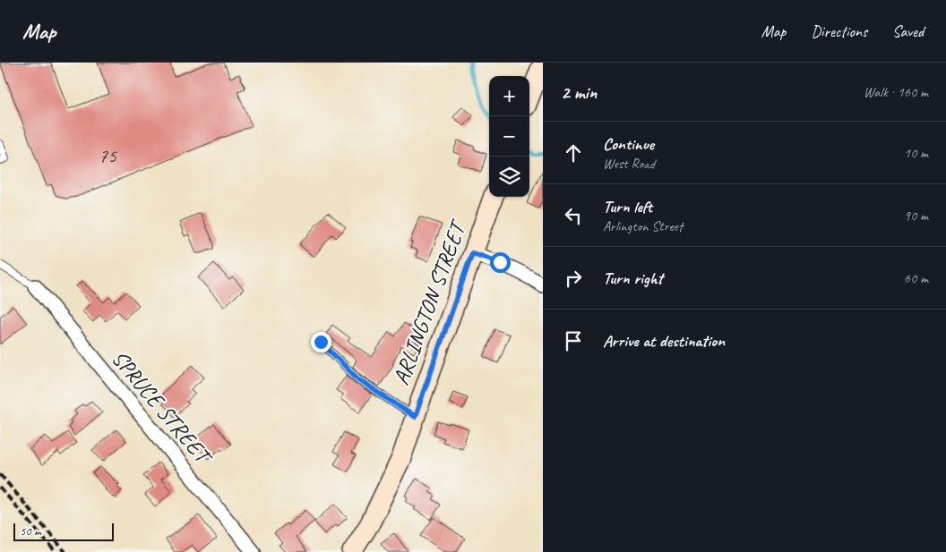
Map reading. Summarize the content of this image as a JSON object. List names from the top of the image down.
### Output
{
  "streets": {
    "street": ["ARLINGTON STREET", "SPRUCE STREET"]
  },
  "house_numbers": ["75"],
  "scale_bar": "50 m",
  "page": {
    "header": "Map",
    "nav": ["Map", "Directions", "Saved"],
    "heading": ["2 min", "Walk · 160 m"],
    "map_buttons": ["+", "−"],
    "list": [
      ["Continue", "West Road", "10 m"],
      ["Turn left", "Arlington Street", "90 m"],
      ["Turn right", "60 m"],
      "Arrive at destination"
    ],
    "scale": "50 m"
  }
}
